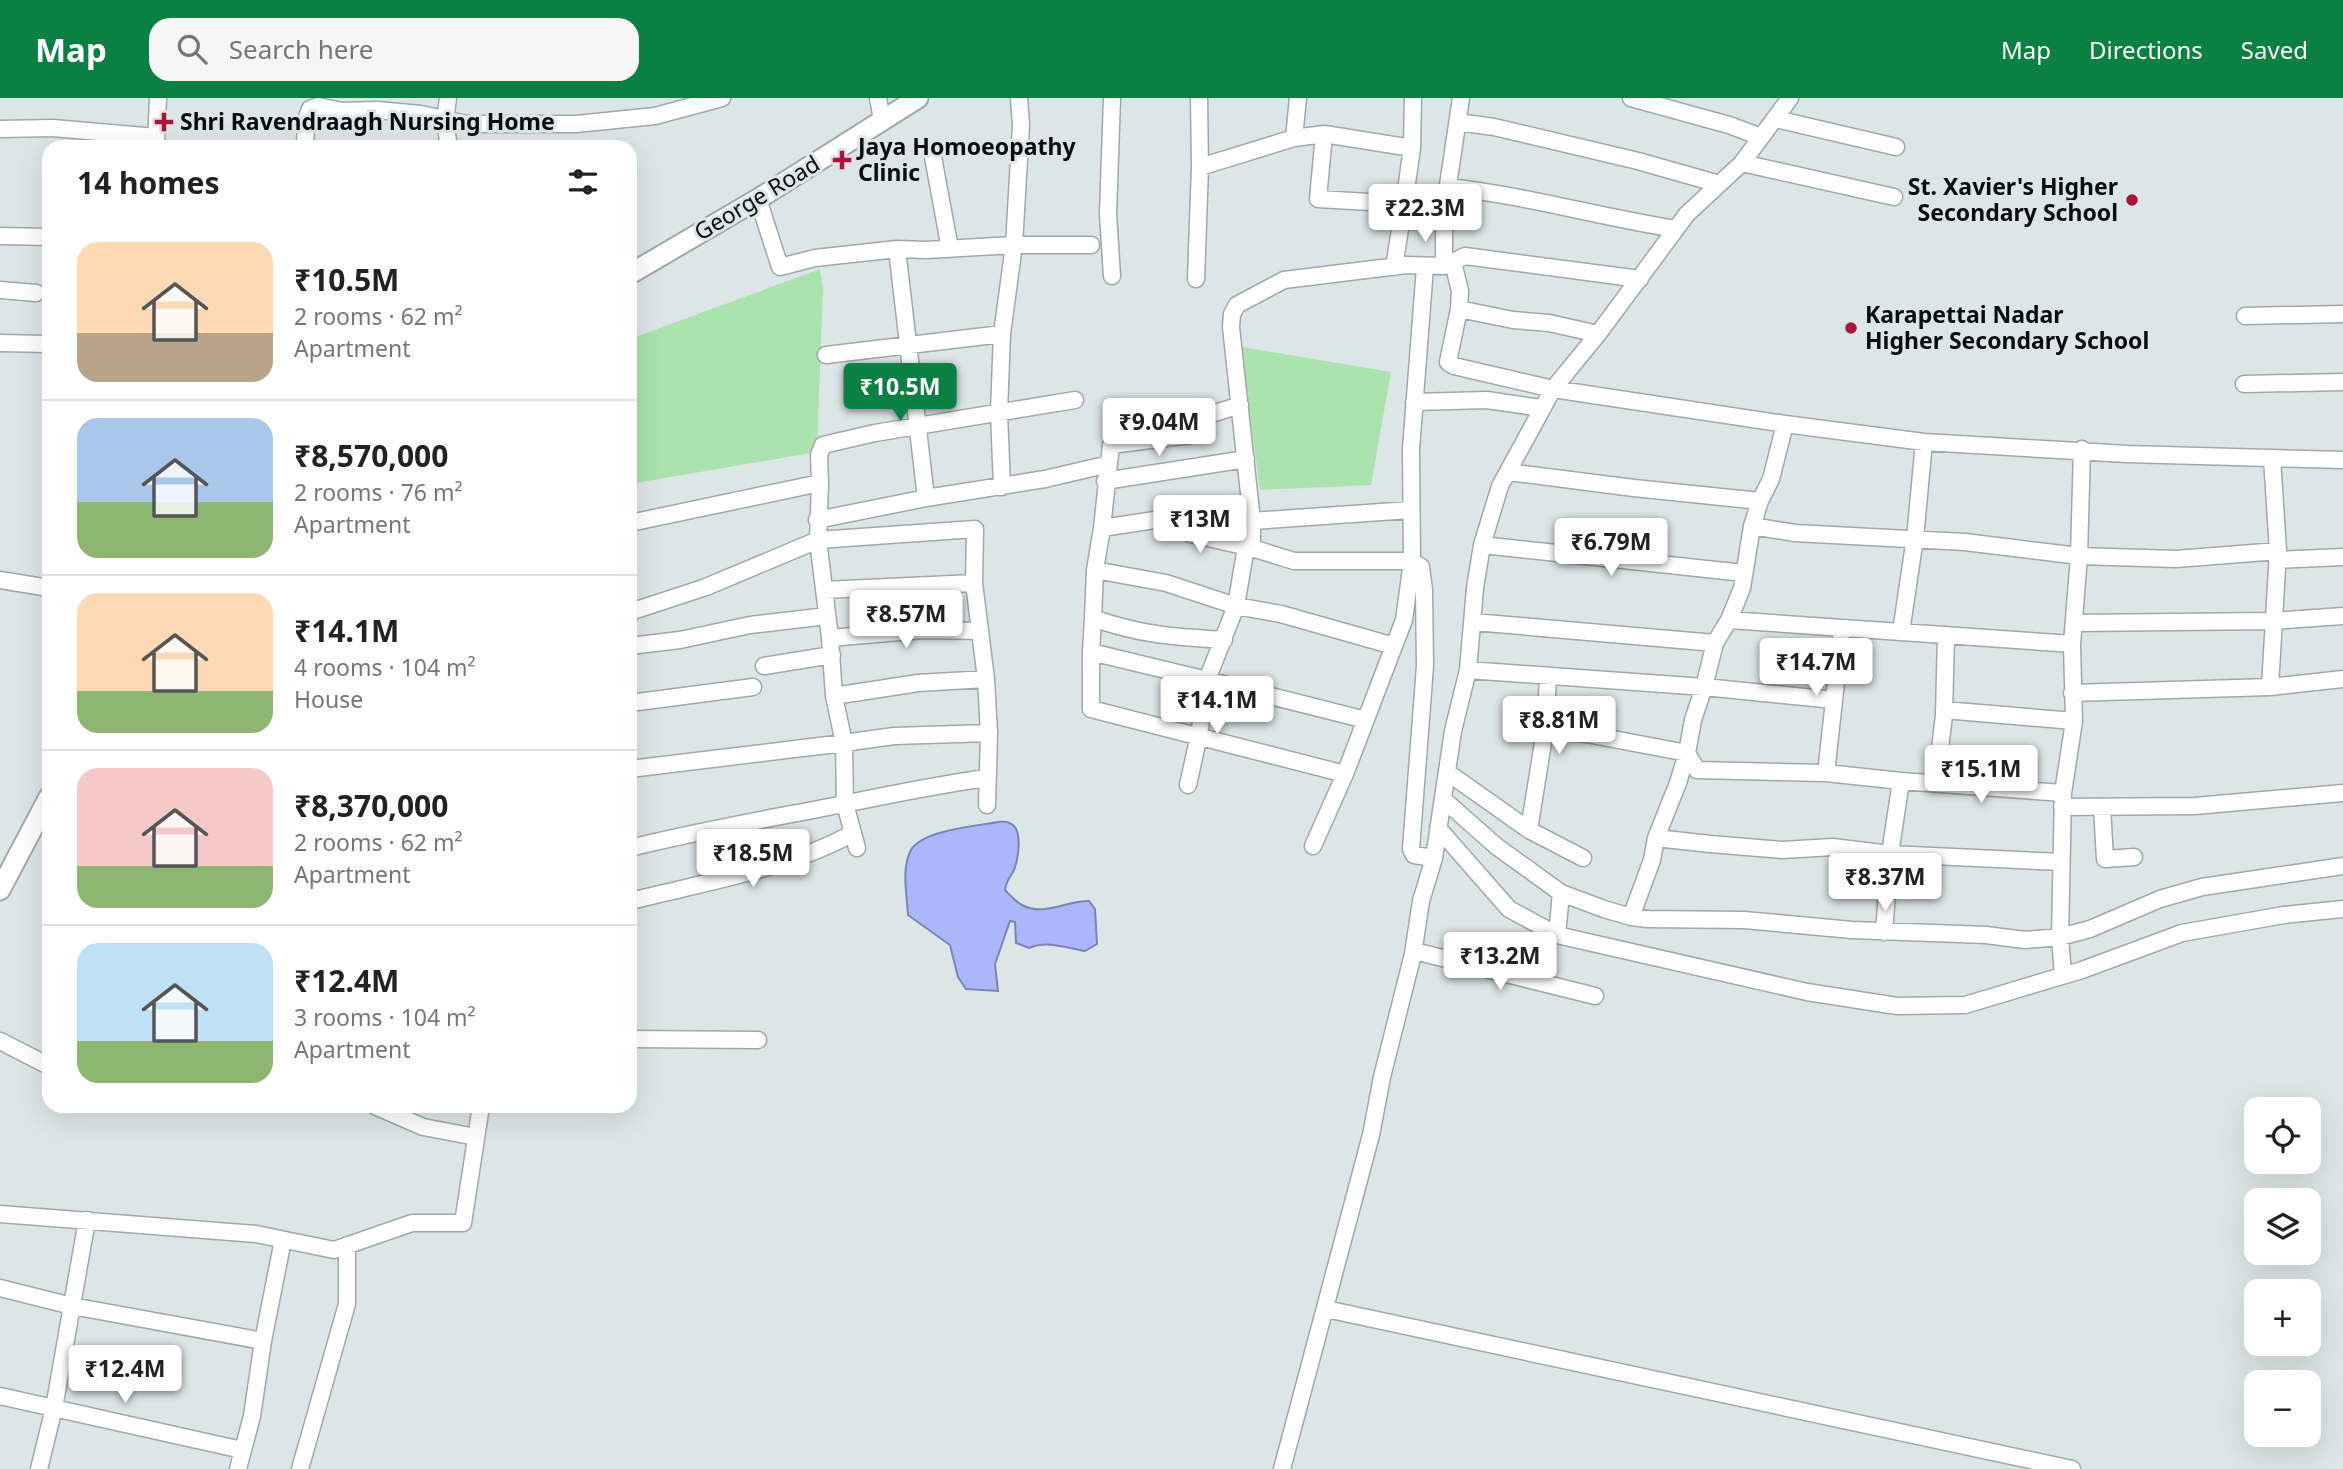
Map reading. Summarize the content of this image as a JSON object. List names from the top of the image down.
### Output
{
  "streets": {
    "main road": ["George Road"]
  },
  "places": {
    "health": ["Shri Ravendraagh Nursing Home", "Jaya Homoeopathy Clinic"],
    "other": ["St. Xavier's Higher Secondary School", "Karapettai Nadar Higher Secondary School"]
  },
  "page": {
    "header": "Map",
    "search": "Search here",
    "nav": ["Map", "Directions", "Saved"],
    "heading": "14 homes",
    "price": [
      "₹22.3M",
      "₹10.5M",
      "₹9.04M",
      "₹13M",
      "₹6.79M",
      "₹8.57M",
      "₹14.7M",
      "₹14.1M",
      "₹8.81M",
      "₹15.1M",
      "₹18.5M",
      "₹8.37M",
      "₹13.2M",
      "₹12.4M"
    ],
    "list": [
      {
        "name": "₹10.5M",
        "note": "2 rooms · 62 m² · Apartment"
      },
      {
        "name": "₹8,570,000",
        "note": "2 rooms · 76 m² · Apartment"
      },
      {
        "name": "₹14.1M",
        "note": "4 rooms · 104 m² · House"
      },
      {
        "name": "₹8,370,000",
        "note": "2 rooms · 62 m² · Apartment"
      },
      {
        "name": "₹12.4M",
        "note": "3 rooms · 104 m² · Apartment"
      }
    ],
    "map_buttons": ["+", "−"]
  }
}
